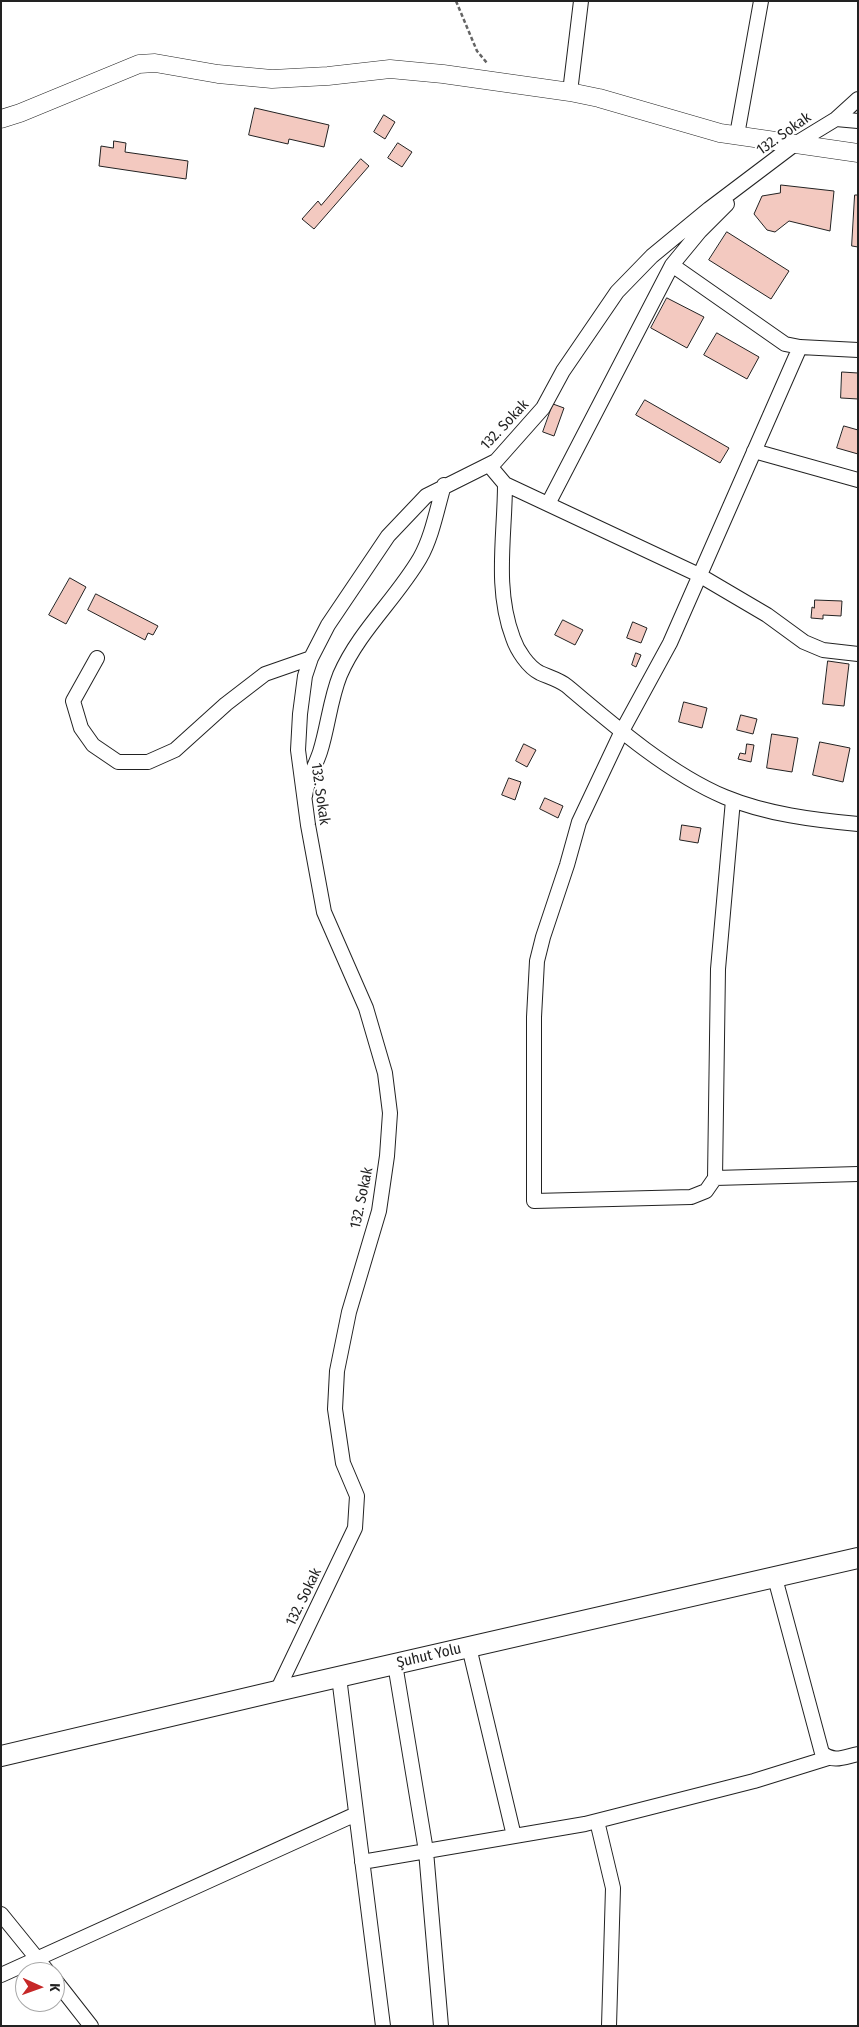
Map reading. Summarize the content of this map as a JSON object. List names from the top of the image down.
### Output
{
  "streets": {
    "main road": ["Şuhut Yolu"],
    "street": ["132. Sokak"]
  },
  "crossings": [
    ["132. Sokak", "Şuhut Yolu"]
  ],
  "north": "right"
}
